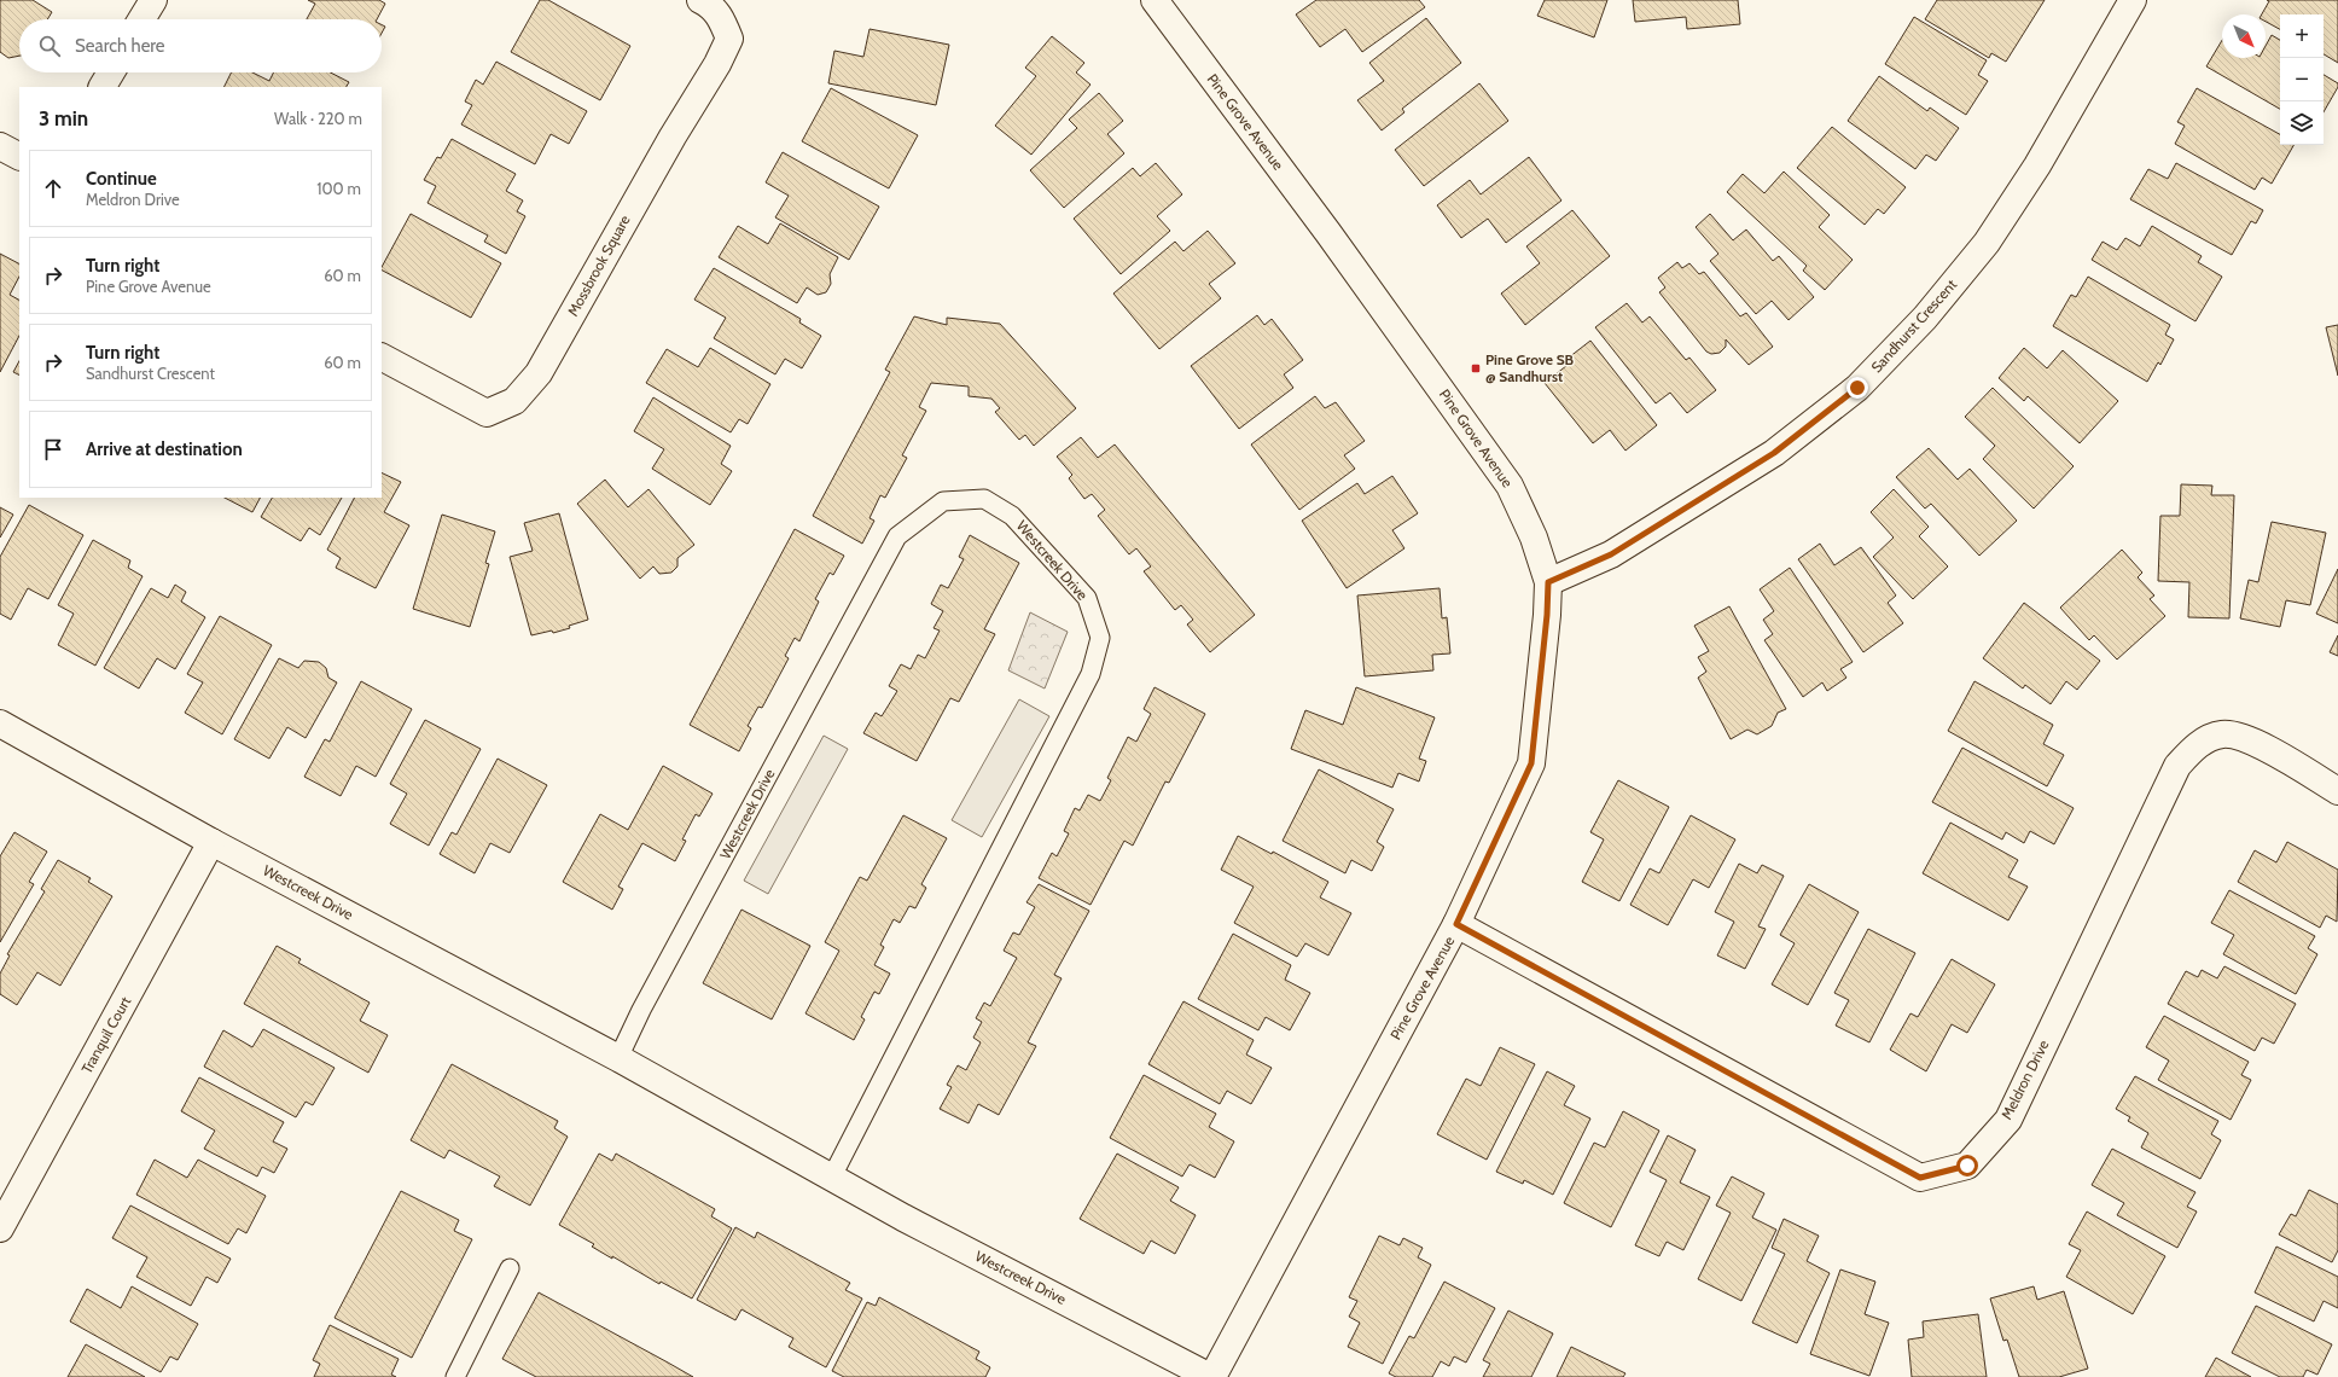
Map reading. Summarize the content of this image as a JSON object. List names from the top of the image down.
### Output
{
  "streets": {
    "street": [
      "Pine Grove Avenue",
      "Mossbrook Square",
      "Sandhurst Crescent",
      "Westcreek Drive",
      "Tranquil Court",
      "Meldron Drive"
    ]
  },
  "crossings": [
    ["Pine Grove Avenue", "Sandhurst Crescent"],
    ["Pine Grove Avenue", "Westcreek Drive"],
    ["Pine Grove Avenue", "Meldron Drive"],
    ["Westcreek Drive", "Tranquil Court"]
  ],
  "places": {
    "transit": ["Pine Grove SB @ Sandhurst"]
  },
  "north": "bottom right",
  "page": {
    "map_buttons": ["+", "−"],
    "search": "Search here",
    "heading": ["3 min", "Walk · 220 m"],
    "list": [
      ["Continue", "Meldron Drive", "100 m"],
      ["Turn right", "Pine Grove Avenue", "60 m"],
      ["Turn right", "Sandhurst Crescent", "60 m"],
      "Arrive at destination"
    ]
  }
}
